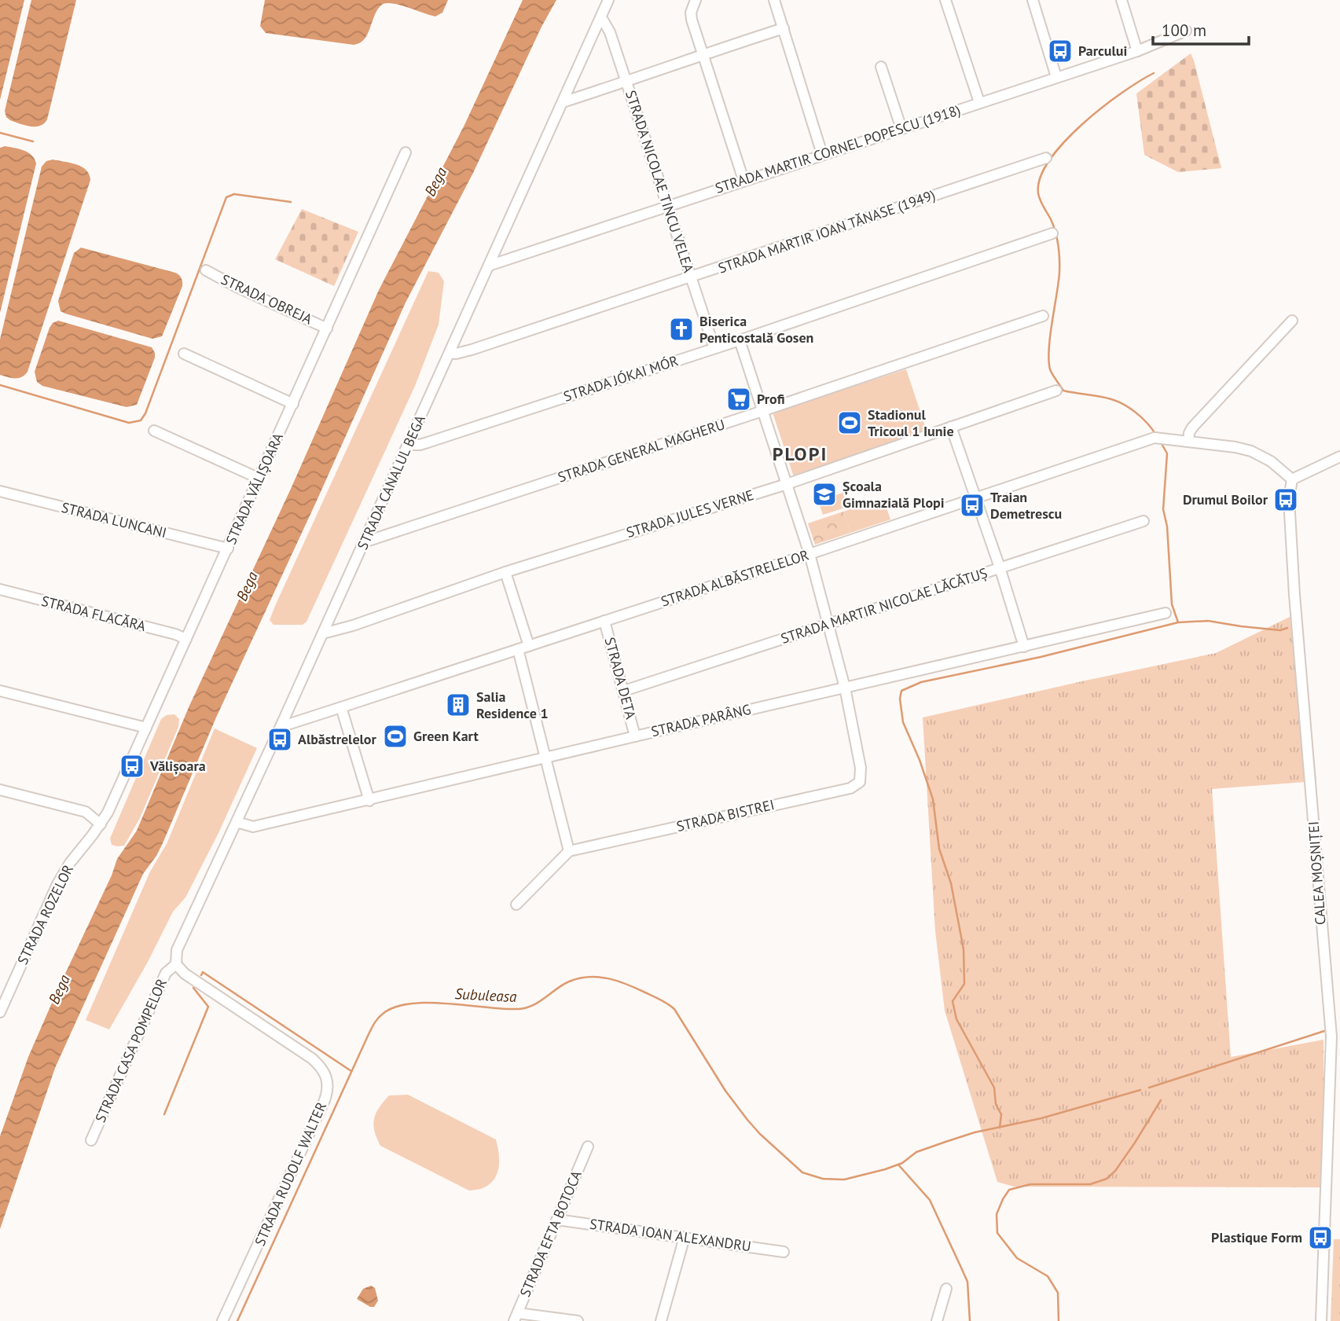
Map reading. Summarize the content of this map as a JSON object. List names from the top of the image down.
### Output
{
  "streets": {
    "street": [
      "STRADA MARTIR CORNEL POPESCU (1918)",
      "STRADA NICOLAE TINCU VELEA",
      "STRADA MARTIR IOAN TĂNASE (1949)",
      "STRADA OBREJA",
      "STRADA JÓKAI MÓR",
      "STRADA GENERAL MAGHERU",
      "STRADA CANALUL BEGA",
      "STRADA VĂLIȘOARA",
      "STRADA JULES VERNE",
      "STRADA LUNCANI",
      "STRADA ALBĂSTRELELOR",
      "STRADA MARTIR NICOLAE LĂCĂTUȘ",
      "STRADA FLACĂRA",
      "STRADA DETA",
      "STRADA PARÂNG",
      "STRADA BISTREI",
      "CALEA MOȘNIȚEI",
      "STRADA ROZELOR",
      "STRADA CASA POMPELOR",
      "STRADA RUDOLF WALTER",
      "STRADA EFTA BOTOCA",
      "STRADA IOAN ALEXANDRU"
    ]
  },
  "crossings": [
    ["STRADA MARTIR CORNEL POPESCU (1918)", "STRADA NICOLAE TINCU VELEA"],
    ["STRADA MARTIR CORNEL POPESCU (1918)", "STRADA CANALUL BEGA"],
    ["STRADA NICOLAE TINCU VELEA", "STRADA MARTIR IOAN TĂNASE (1949)"],
    ["STRADA NICOLAE TINCU VELEA", "STRADA JÓKAI MÓR"],
    ["STRADA NICOLAE TINCU VELEA", "STRADA CANALUL BEGA"],
    ["STRADA MARTIR IOAN TĂNASE (1949)", "STRADA CANALUL BEGA"],
    ["STRADA OBREJA", "STRADA VĂLIȘOARA"],
    ["STRADA JÓKAI MÓR", "STRADA CANALUL BEGA"],
    ["STRADA GENERAL MAGHERU", "STRADA CANALUL BEGA"],
    ["STRADA CANALUL BEGA", "STRADA JULES VERNE"],
    ["STRADA CANALUL BEGA", "STRADA ALBĂSTRELELOR"],
    ["STRADA CANALUL BEGA", "STRADA PARÂNG"],
    ["STRADA CANALUL BEGA", "STRADA CASA POMPELOR"],
    ["STRADA CANALUL BEGA", "STRADA RUDOLF WALTER"],
    ["STRADA VĂLIȘOARA", "STRADA LUNCANI"],
    ["STRADA VĂLIȘOARA", "STRADA FLACĂRA"],
    ["STRADA VĂLIȘOARA", "STRADA ROZELOR"],
    ["STRADA ALBĂSTRELELOR", "STRADA DETA"],
    ["STRADA ALBĂSTRELELOR", "CALEA MOȘNIȚEI"],
    ["STRADA MARTIR NICOLAE LĂCĂTUȘ", "STRADA DETA"],
    ["STRADA DETA", "STRADA PARÂNG"],
    ["STRADA PARÂNG", "STRADA BISTREI"],
    ["STRADA CASA POMPELOR", "STRADA RUDOLF WALTER"],
    ["STRADA EFTA BOTOCA", "STRADA IOAN ALEXANDRU"]
  ],
  "districts": ["PLOPI"],
  "water": ["Bega", "Subuleasa"],
  "places": {
    "bus stop": [
      "Parcului",
      "Drumul Boilor",
      "Traian Demetrescu",
      "Albăstrelelor",
      "Vălișoara",
      "Plastique Form"
    ],
    "church": ["Biserica Penticostală Gosen"],
    "supermarket": ["Profi"],
    "sports": ["Stadionul Tricoul 1 Iunie", "Green Kart"],
    "school or university": ["Școala Gimnazială Plopi"],
    "building": ["Salia Residence 1"]
  },
  "scale_bar": "100 m"
}
